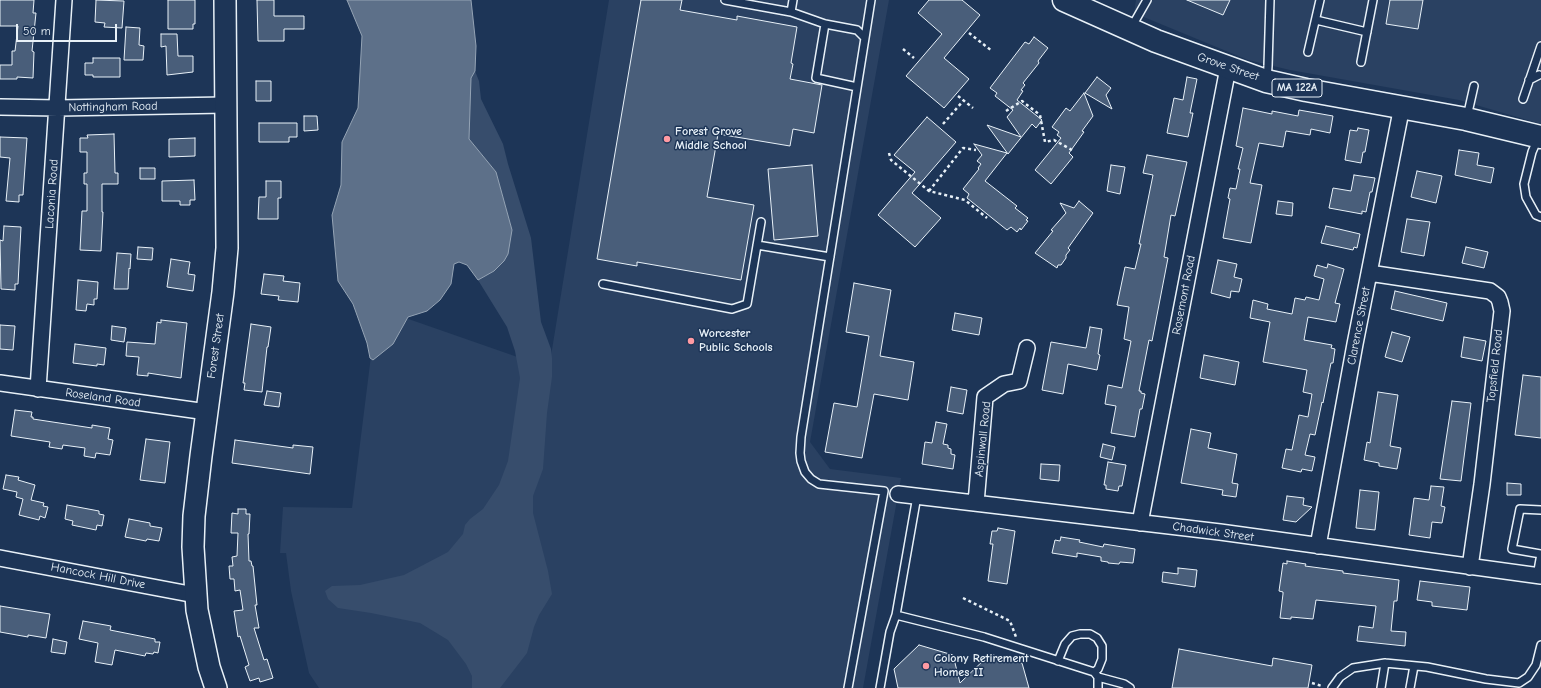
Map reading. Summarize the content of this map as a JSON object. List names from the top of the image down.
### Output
{
  "streets": {
    "main road": ["Grove Street", "MA 122A", "Forest Street"],
    "street": [
      "Nottingham Road",
      "Laconia Road",
      "Rosemont Road",
      "Clarence Street",
      "Topsfield Road",
      "Roseland Road",
      "Aspinwall Road",
      "Chadwick Street",
      "Hancock Hill Drive"
    ]
  },
  "crossings": [
    ["Grove Street", "Rosemont Road"],
    ["Grove Street", "Clarence Street"],
    ["Nottingham Road", "Laconia Road"],
    ["Nottingham Road", "Forest Street"],
    ["Laconia Road", "Roseland Road"],
    ["Rosemont Road", "Chadwick Street"],
    ["Clarence Street", "Topsfield Road"],
    ["Clarence Street", "Chadwick Street"],
    ["Forest Street", "Roseland Road"],
    ["Forest Street", "Hancock Hill Drive"],
    ["Topsfield Road", "Chadwick Street"],
    ["Aspinwall Road", "Chadwick Street"]
  ],
  "places": ["Forest Grove Middle School", "Worcester Public Schools", "Colony Retirement Homes II"],
  "scale_bar": "50 m"
}
